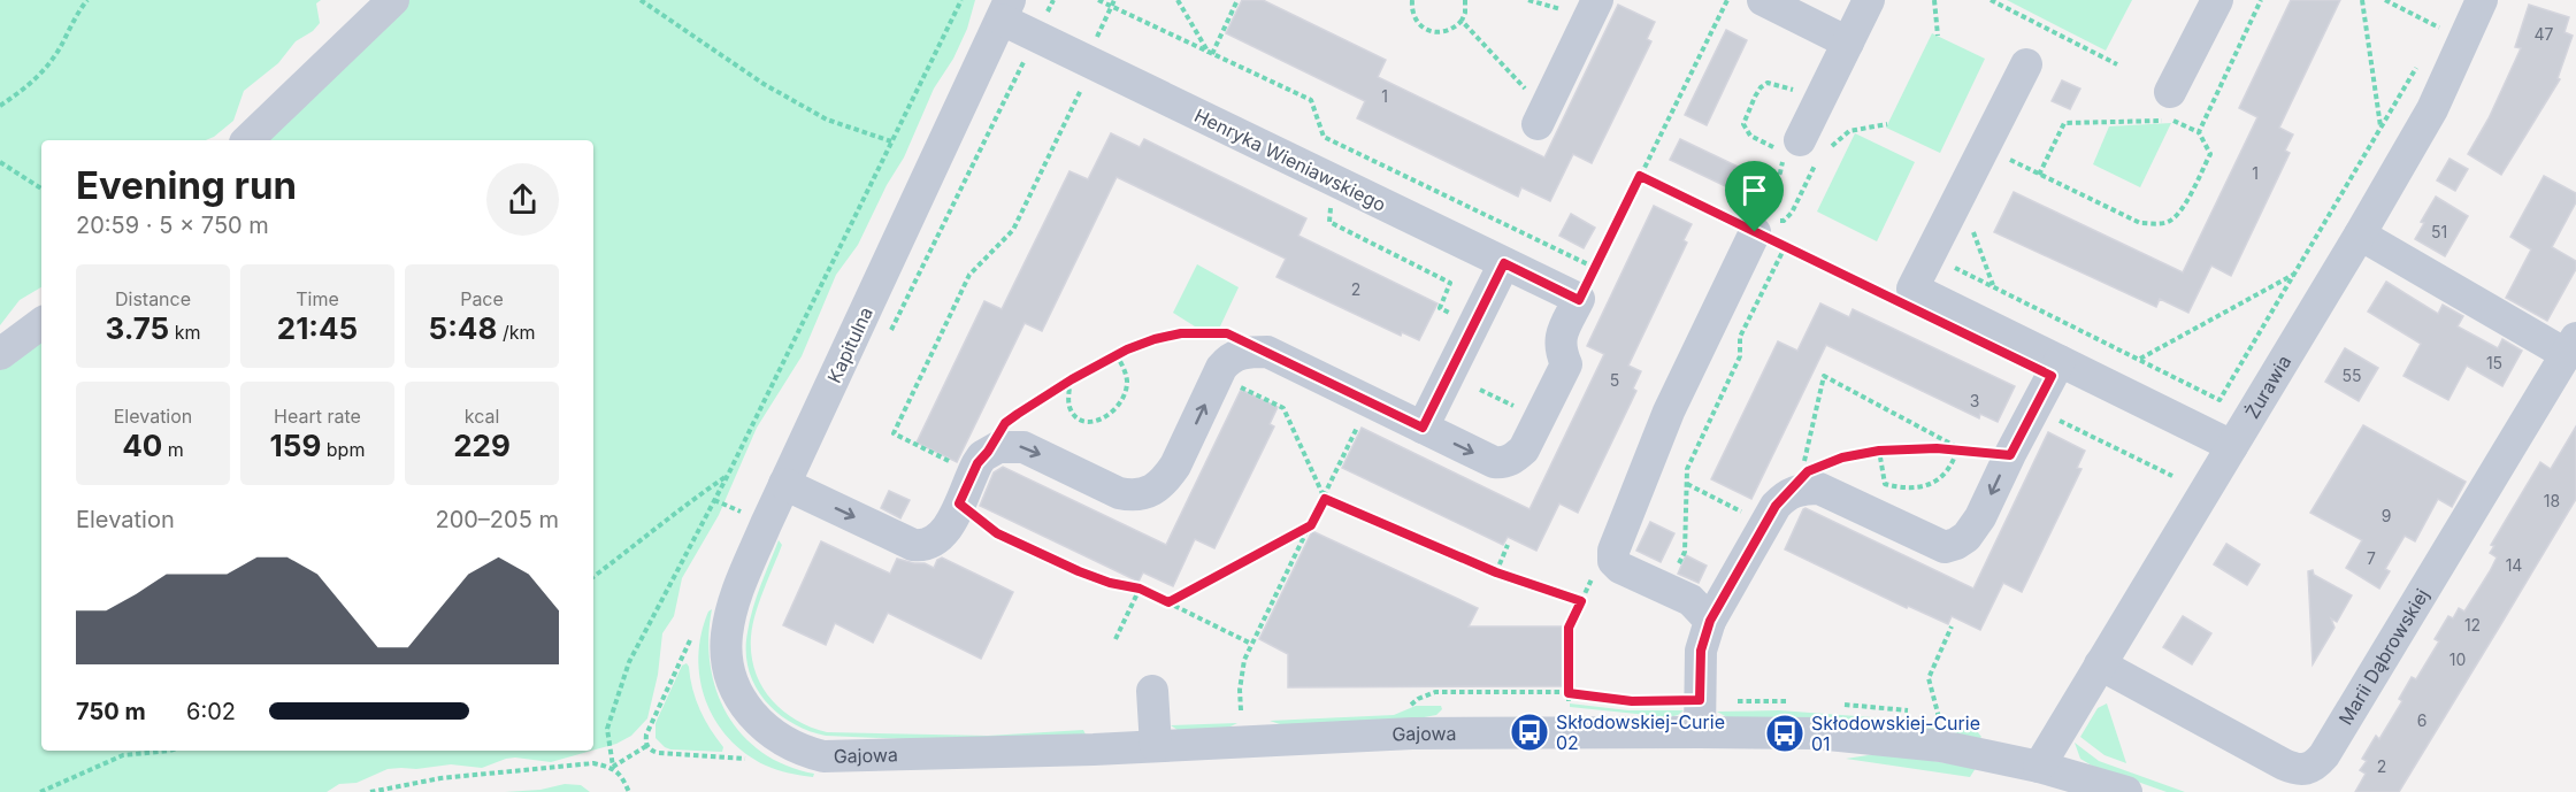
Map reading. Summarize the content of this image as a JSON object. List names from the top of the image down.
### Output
{
  "streets": {
    "street": [
      "Henryka Wieniawskiego",
      "Kapitulna",
      "Żurawia",
      "Marii Dąbrowskiej",
      "Gajowa"
    ]
  },
  "crossings": [
    ["Henryka Wieniawskiego", "Kapitulna"],
    ["Kapitulna", "Gajowa"],
    ["Żurawia", "Marii Dąbrowskiej"],
    ["Żurawia", "Gajowa"]
  ],
  "places": {
    "bus stop": ["Skłodowskiej-Curie 02", "Skłodowskiej-Curie 01"]
  },
  "house_numbers": [
    "47",
    "1",
    "1",
    "51",
    "2",
    "15",
    "55",
    "5",
    "3",
    "18",
    "9",
    "7",
    "14",
    "12",
    "10",
    "6",
    "2"
  ],
  "page": {
    "heading": ["Evening run", "20:59 · 5 × 750 m"],
    "stats": [
      ["Distance", "3.75 km"],
      ["Time", "21:45"],
      ["Pace", "5:48 /km"],
      ["Elevation", "40 m"],
      ["Heart rate", "159 bpm"],
      ["kcal", "229"]
    ],
    "chart": ["Elevation", "200–205 m"],
    "list": [
      {
        "name": "750 m",
        "note": "6:02"
      }
    ]
  }
}
